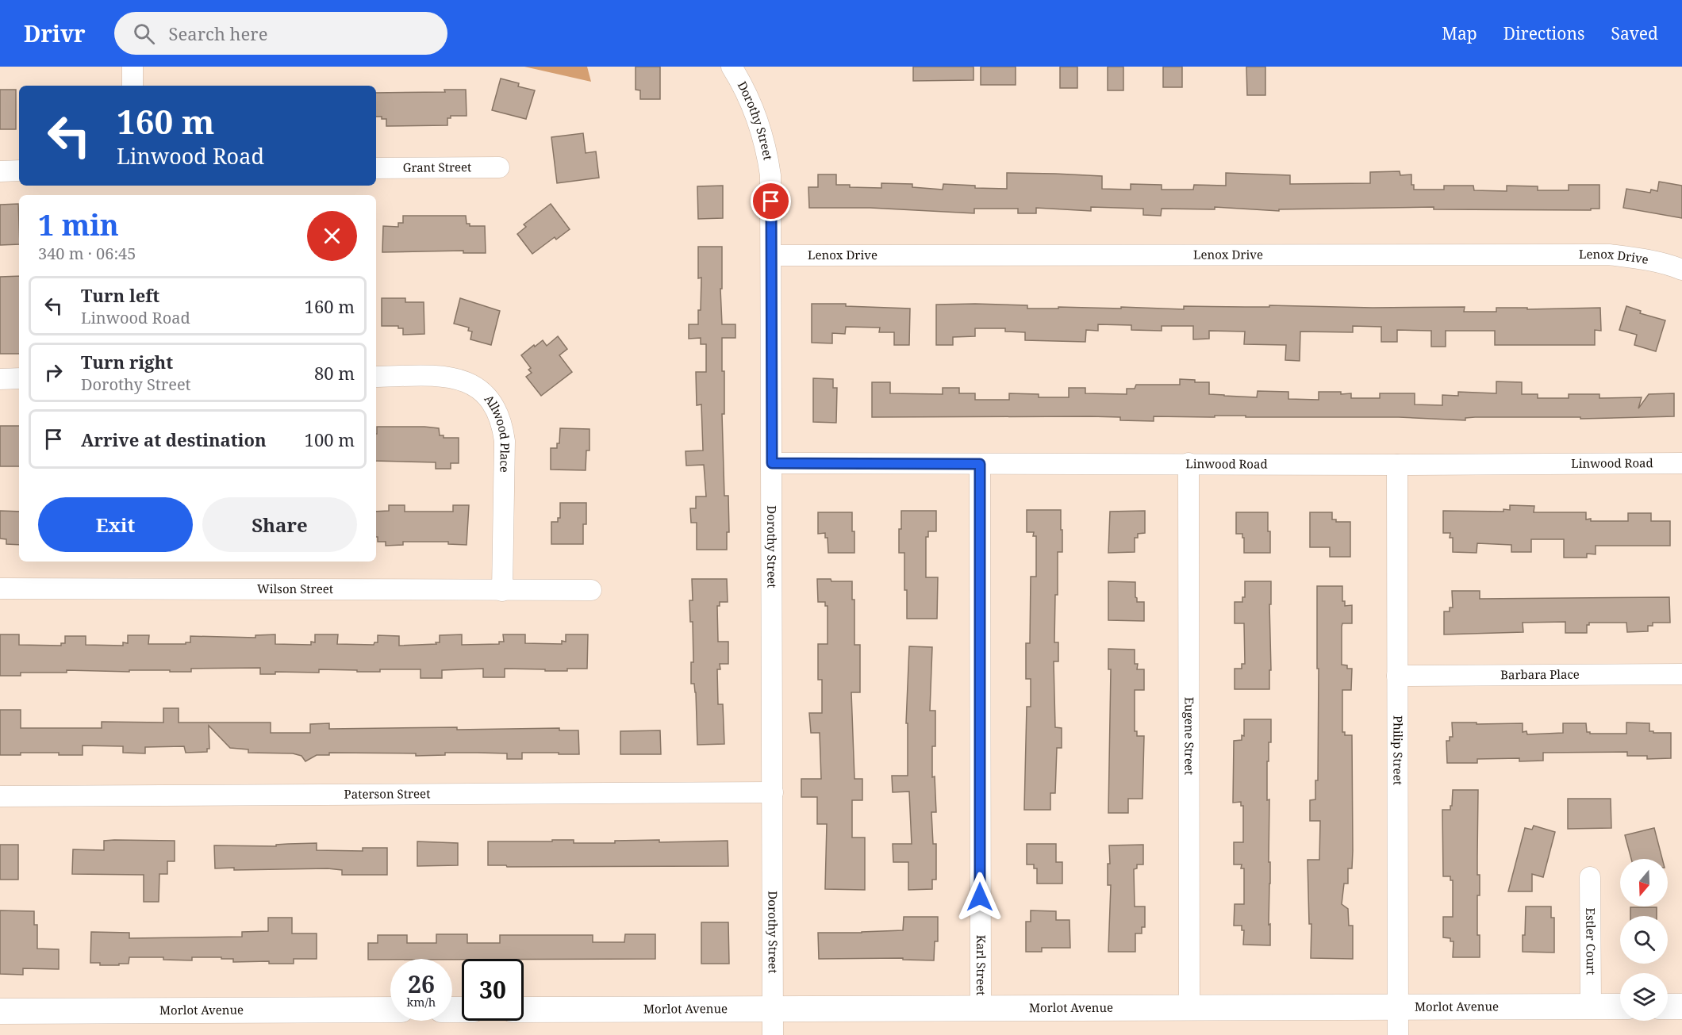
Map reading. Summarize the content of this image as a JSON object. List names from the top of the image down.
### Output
{
  "streets": {
    "street": [
      "Dorothy Street",
      "Grant Street",
      "Lenox Drive",
      "Allwood Place",
      "Linwood Road",
      "Wilson Street",
      "Barbara Place",
      "Eugene Street",
      "Philip Street",
      "Paterson Street",
      "Estler Court",
      "Karl Street",
      "Morlot Avenue"
    ]
  },
  "crossings": [
    ["Dorothy Street", "Lenox Drive"],
    ["Dorothy Street", "Linwood Road"],
    ["Dorothy Street", "Paterson Street"],
    ["Dorothy Street", "Morlot Avenue"],
    ["Allwood Place", "Wilson Street"],
    ["Linwood Road", "Eugene Street"],
    ["Linwood Road", "Philip Street"],
    ["Linwood Road", "Karl Street"],
    ["Barbara Place", "Philip Street"],
    ["Eugene Street", "Morlot Avenue"],
    ["Philip Street", "Morlot Avenue"],
    ["Estler Court", "Morlot Avenue"],
    ["Karl Street", "Morlot Avenue"]
  ],
  "north": "bottom",
  "page": {
    "header": "Drivr",
    "search": "Search here",
    "nav": ["Map", "Directions", "Saved"],
    "turn": ["160 m", "Linwood Road"],
    "heading": ["1 min", "340 m · 06:45"],
    "list": [
      {
        "name": "Turn left",
        "note": "Linwood Road",
        "value": "160 m"
      },
      {
        "name": "Turn right",
        "note": "Dorothy Street",
        "value": "80 m"
      },
      {
        "name": "Arrive at destination",
        "value": "100 m"
      }
    ],
    "buttons": ["Exit", "Share"],
    "speed": "26 km/h",
    "limit": "30"
  }
}
